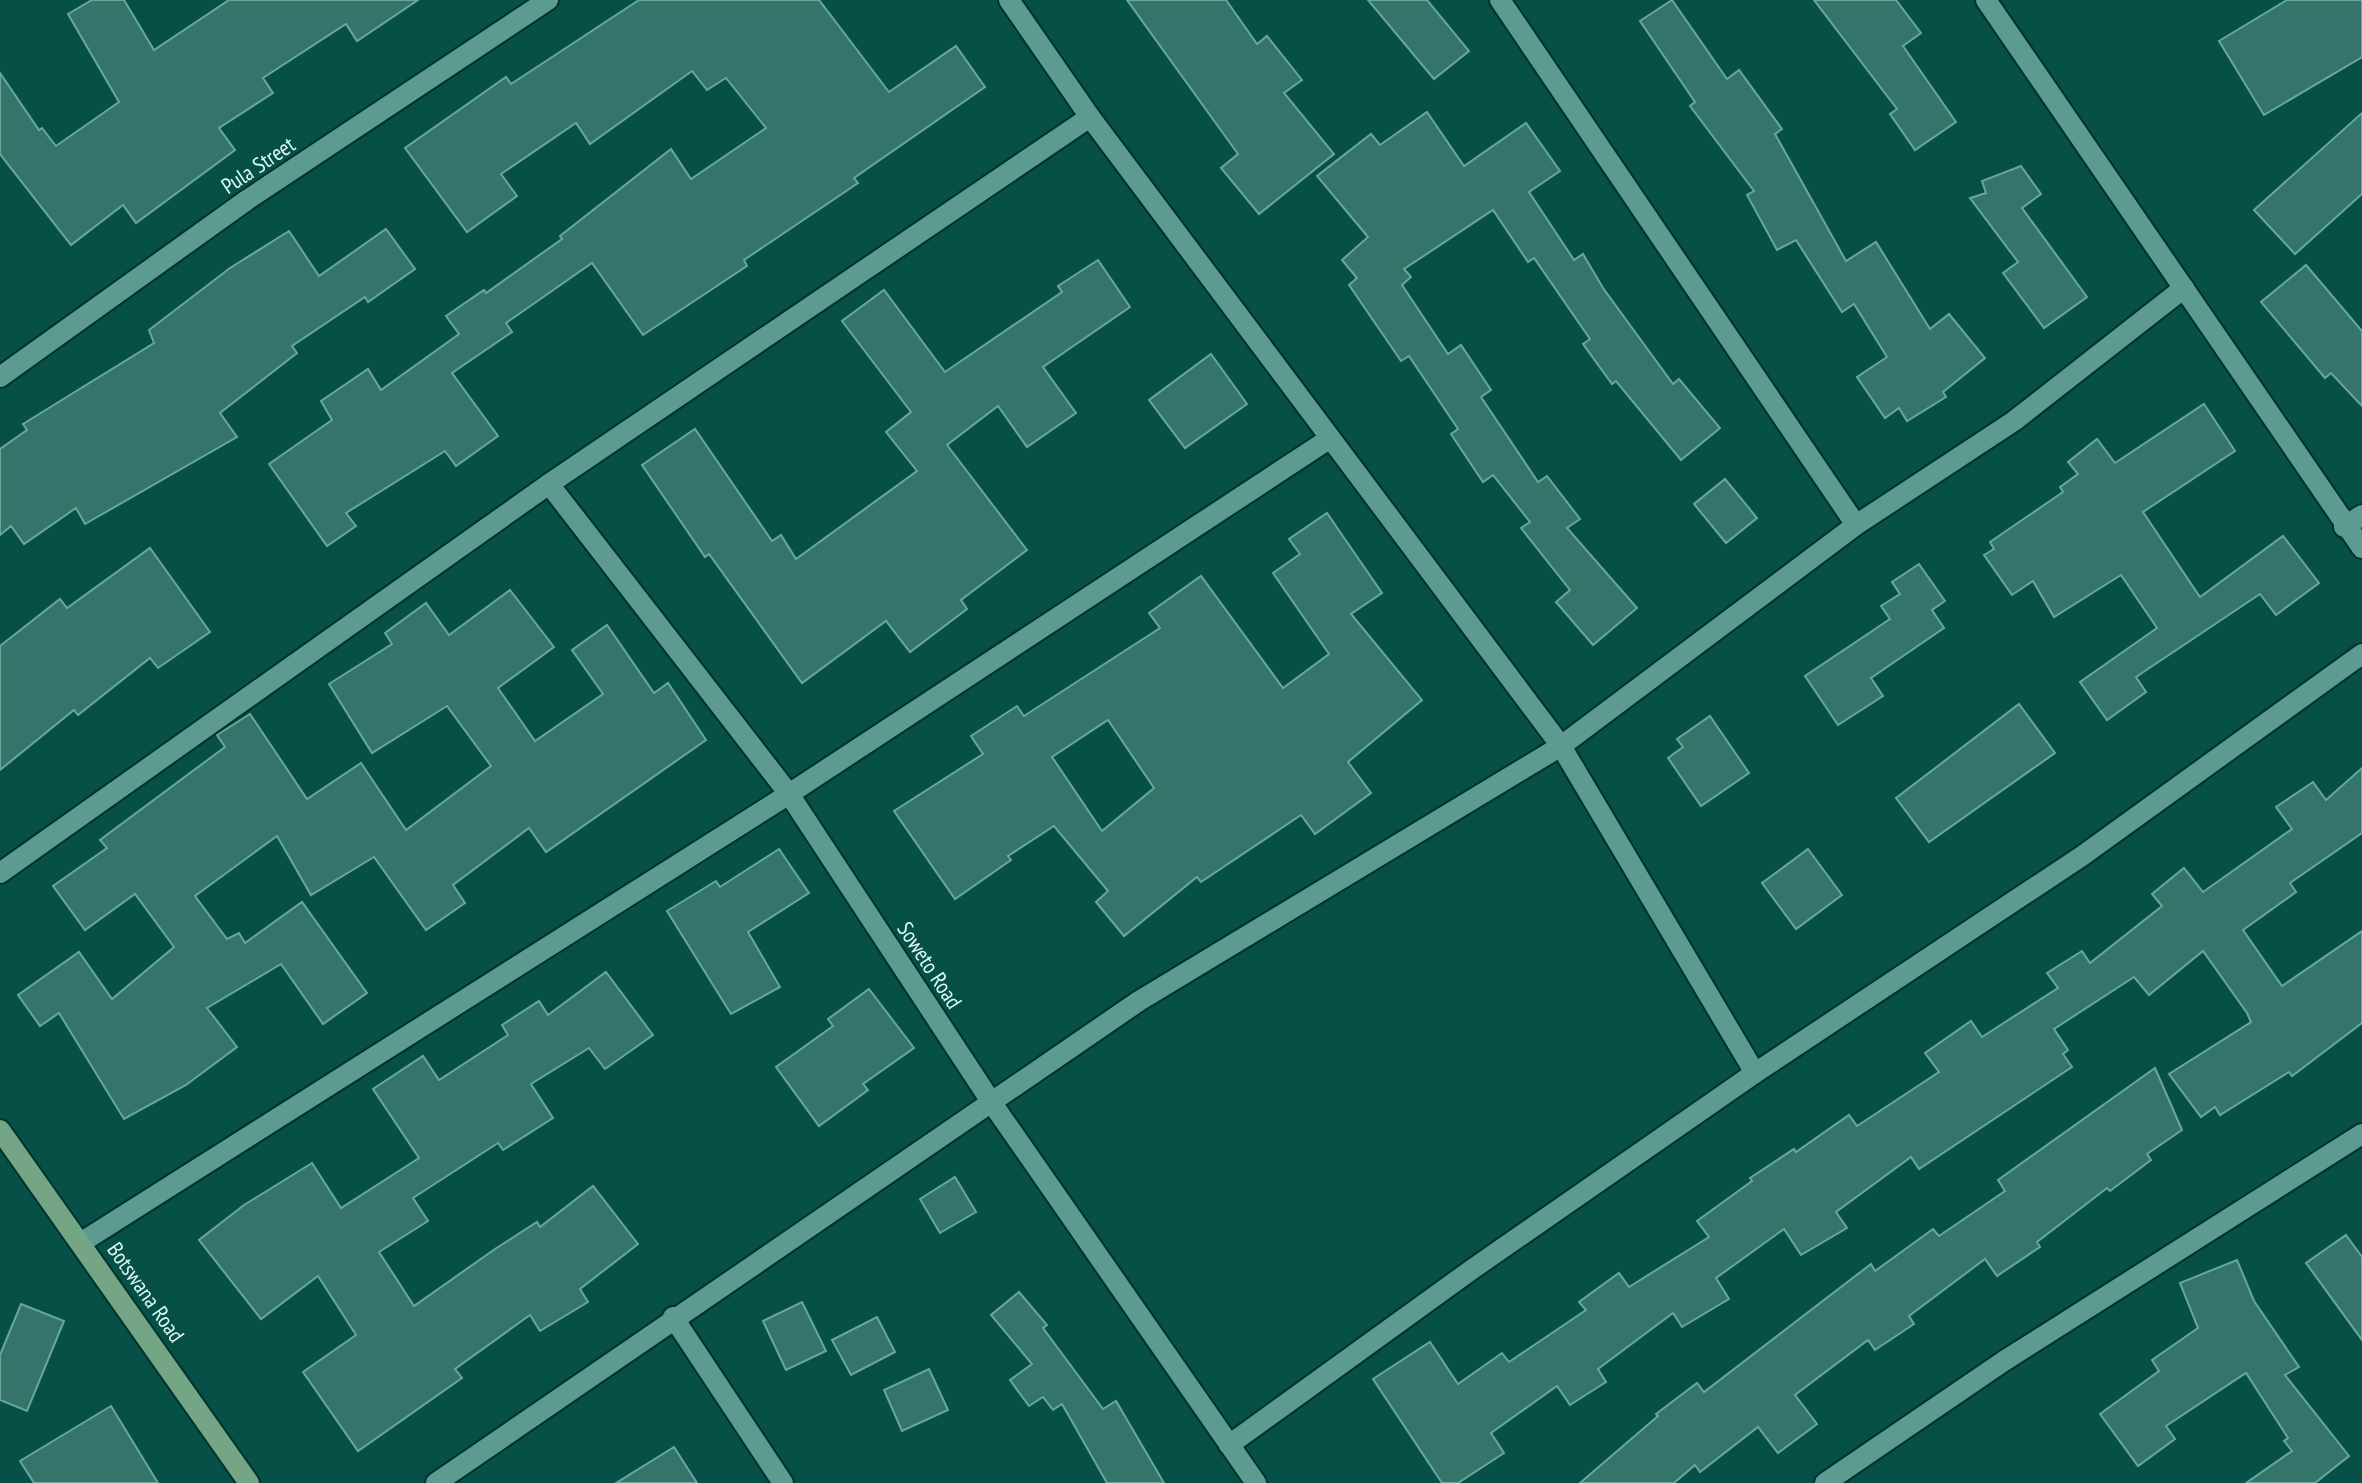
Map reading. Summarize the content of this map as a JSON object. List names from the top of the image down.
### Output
{
  "streets": {
    "street": ["Pula Street", "Soweto Road", "Botswana Road"]
  }
}
